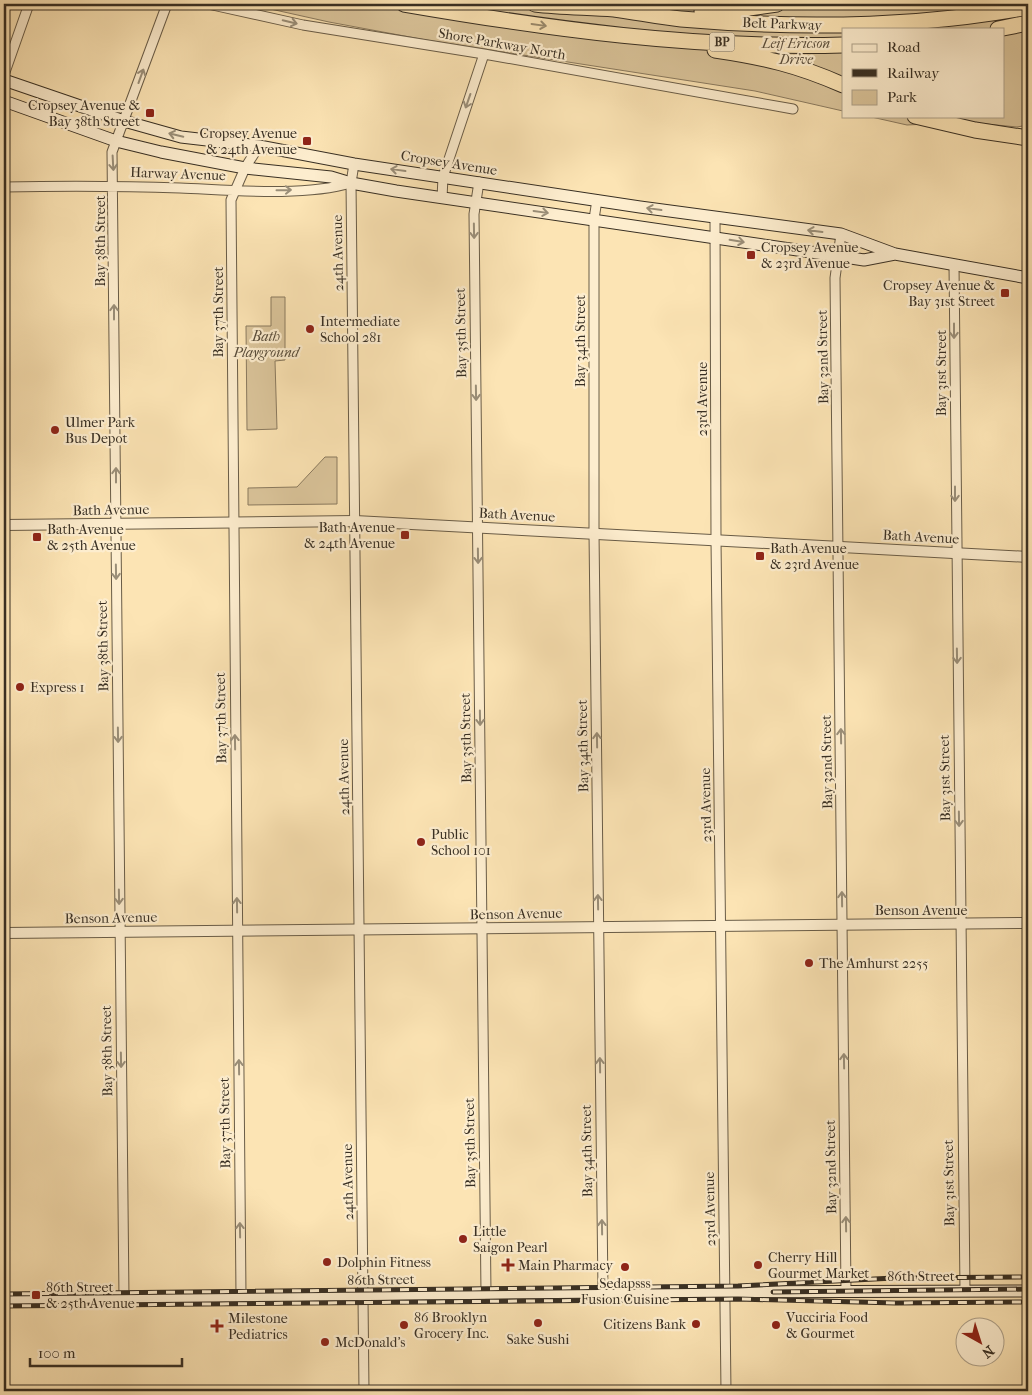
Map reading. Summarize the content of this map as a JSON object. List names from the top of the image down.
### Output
{
  "streets": {
    "highway": ["Belt Parkway", "BP"],
    "main road": ["Cropsey Avenue", "86th Street"],
    "street": [
      "Shore Parkway North",
      "Harway Avenue",
      "Bay 38th Street",
      "24th Avenue",
      "Bay 37th Street",
      "Bay 35th Street",
      "Bay 34th Street",
      "Bay 32nd Street",
      "Bay 31st Street",
      "23rd Avenue",
      "Bath Avenue",
      "Benson Avenue"
    ]
  },
  "crossings": [
    ["Cropsey Avenue", "Harway Avenue"],
    ["Cropsey Avenue", "Bay 38th Street"],
    ["Cropsey Avenue", "24th Avenue"],
    ["Cropsey Avenue", "Bay 37th Street"],
    ["Cropsey Avenue", "Bay 35th Street"],
    ["Cropsey Avenue", "Bay 34th Street"],
    ["Cropsey Avenue", "Bay 32nd Street"],
    ["Cropsey Avenue", "Bay 31st Street"],
    ["Cropsey Avenue", "23rd Avenue"],
    ["Harway Avenue", "Bay 38th Street"],
    ["Harway Avenue", "24th Avenue"],
    ["Harway Avenue", "Bay 37th Street"],
    ["Bay 38th Street", "Bath Avenue"],
    ["Bay 38th Street", "Benson Avenue"],
    ["Bay 38th Street", "86th Street"],
    ["24th Avenue", "Bath Avenue"],
    ["24th Avenue", "Benson Avenue"],
    ["24th Avenue", "86th Street"],
    ["Bay 37th Street", "Bath Avenue"],
    ["Bay 37th Street", "Benson Avenue"],
    ["Bay 37th Street", "86th Street"],
    ["Bay 35th Street", "Bath Avenue"],
    ["Bay 35th Street", "Benson Avenue"],
    ["Bay 35th Street", "86th Street"],
    ["Bay 34th Street", "Bath Avenue"],
    ["Bay 34th Street", "Benson Avenue"],
    ["Bay 34th Street", "86th Street"],
    ["Bay 32nd Street", "Bath Avenue"],
    ["Bay 32nd Street", "Benson Avenue"],
    ["Bay 32nd Street", "86th Street"],
    ["Bay 31st Street", "Bath Avenue"],
    ["Bay 31st Street", "Benson Avenue"],
    ["Bay 31st Street", "86th Street"],
    ["23rd Avenue", "Bath Avenue"],
    ["23rd Avenue", "Benson Avenue"],
    ["23rd Avenue", "86th Street"]
  ],
  "one_way": [
    "Shore Parkway North",
    "Bay 37th Street",
    "Bay 35th Street",
    "Bay 34th Street",
    "Bay 32nd Street",
    "Bay 31st Street"
  ],
  "parks": ["Leif Ericson Drive", "Bath Playground"],
  "places": {
    "transit": [
      "Cropsey Avenue & Bay 38th Street",
      "Cropsey Avenue & 24th Avenue",
      "Cropsey Avenue & 23rd Avenue",
      "Cropsey Avenue & Bay 31st Street",
      "Bath Avenue & 24th Avenue",
      "Bath Avenue & 25th Avenue",
      "Bath Avenue & 23rd Avenue",
      "86th Street & 25th Avenue"
    ],
    "other": [
      "Intermediate School 281",
      "Ulmer Park Bus Depot",
      "Express 1",
      "Public School 101",
      "The Amhurst 2255",
      "Little Saigon Pearl",
      "Dolphin Fitness",
      "Cherry Hill Gourmet Market",
      "Sedapsss Fusion Cuisine",
      "Sake Sushi",
      "Citizens Bank",
      "86 Brooklyn Grocery Inc.",
      "Vucciria Food & Gourmet",
      "McDonald's"
    ],
    "health": ["Main Pharmacy", "Milestone Pediatrics"]
  },
  "legend": ["Road", "Railway", "Park"],
  "scale_bar": "100 m",
  "north": "bottom right"
}
